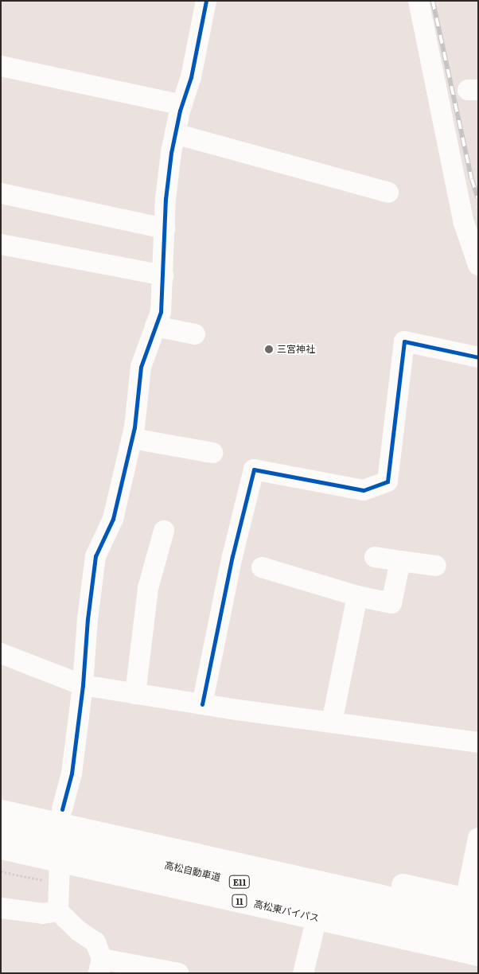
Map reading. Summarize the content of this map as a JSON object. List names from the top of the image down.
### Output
{
  "streets": {
    "highway": [
      "高松自動車道",
      "E11",
      "11",
      "高松東バイパス"
    ]
  },
  "places": ["三宮神社"]
}
